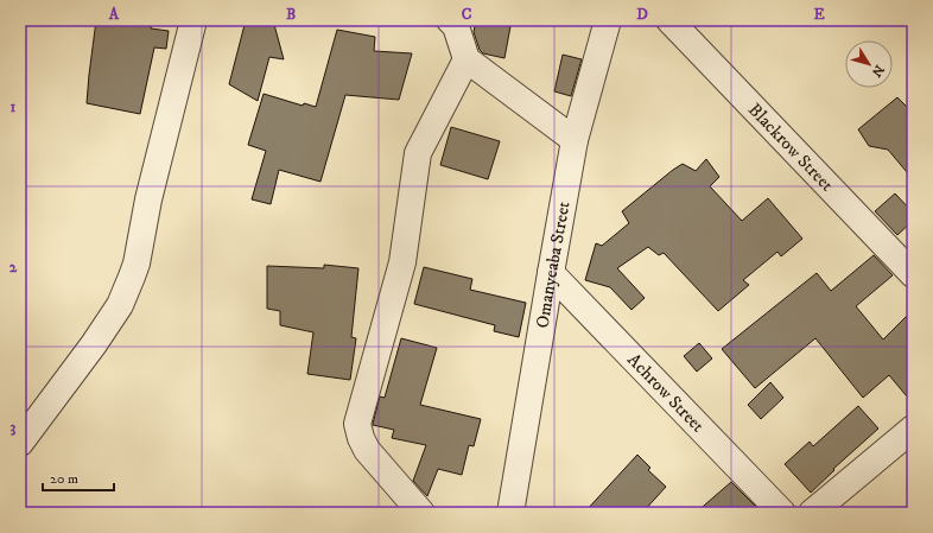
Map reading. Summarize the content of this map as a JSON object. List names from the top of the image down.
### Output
{
  "streets": {
    "street": ["Blackrow Street", "Omanyeaba Street", "Achrow Street"]
  },
  "crossings": [
    ["Omanyeaba Street", "Achrow Street"]
  ],
  "scale_bar": "20 m",
  "north": "bottom right",
  "grid": {
    "columns": [
      "A",
      "B",
      "C",
      "D",
      "E"
    ],
    "rows": ["1", "2", "3"]
  }
}
